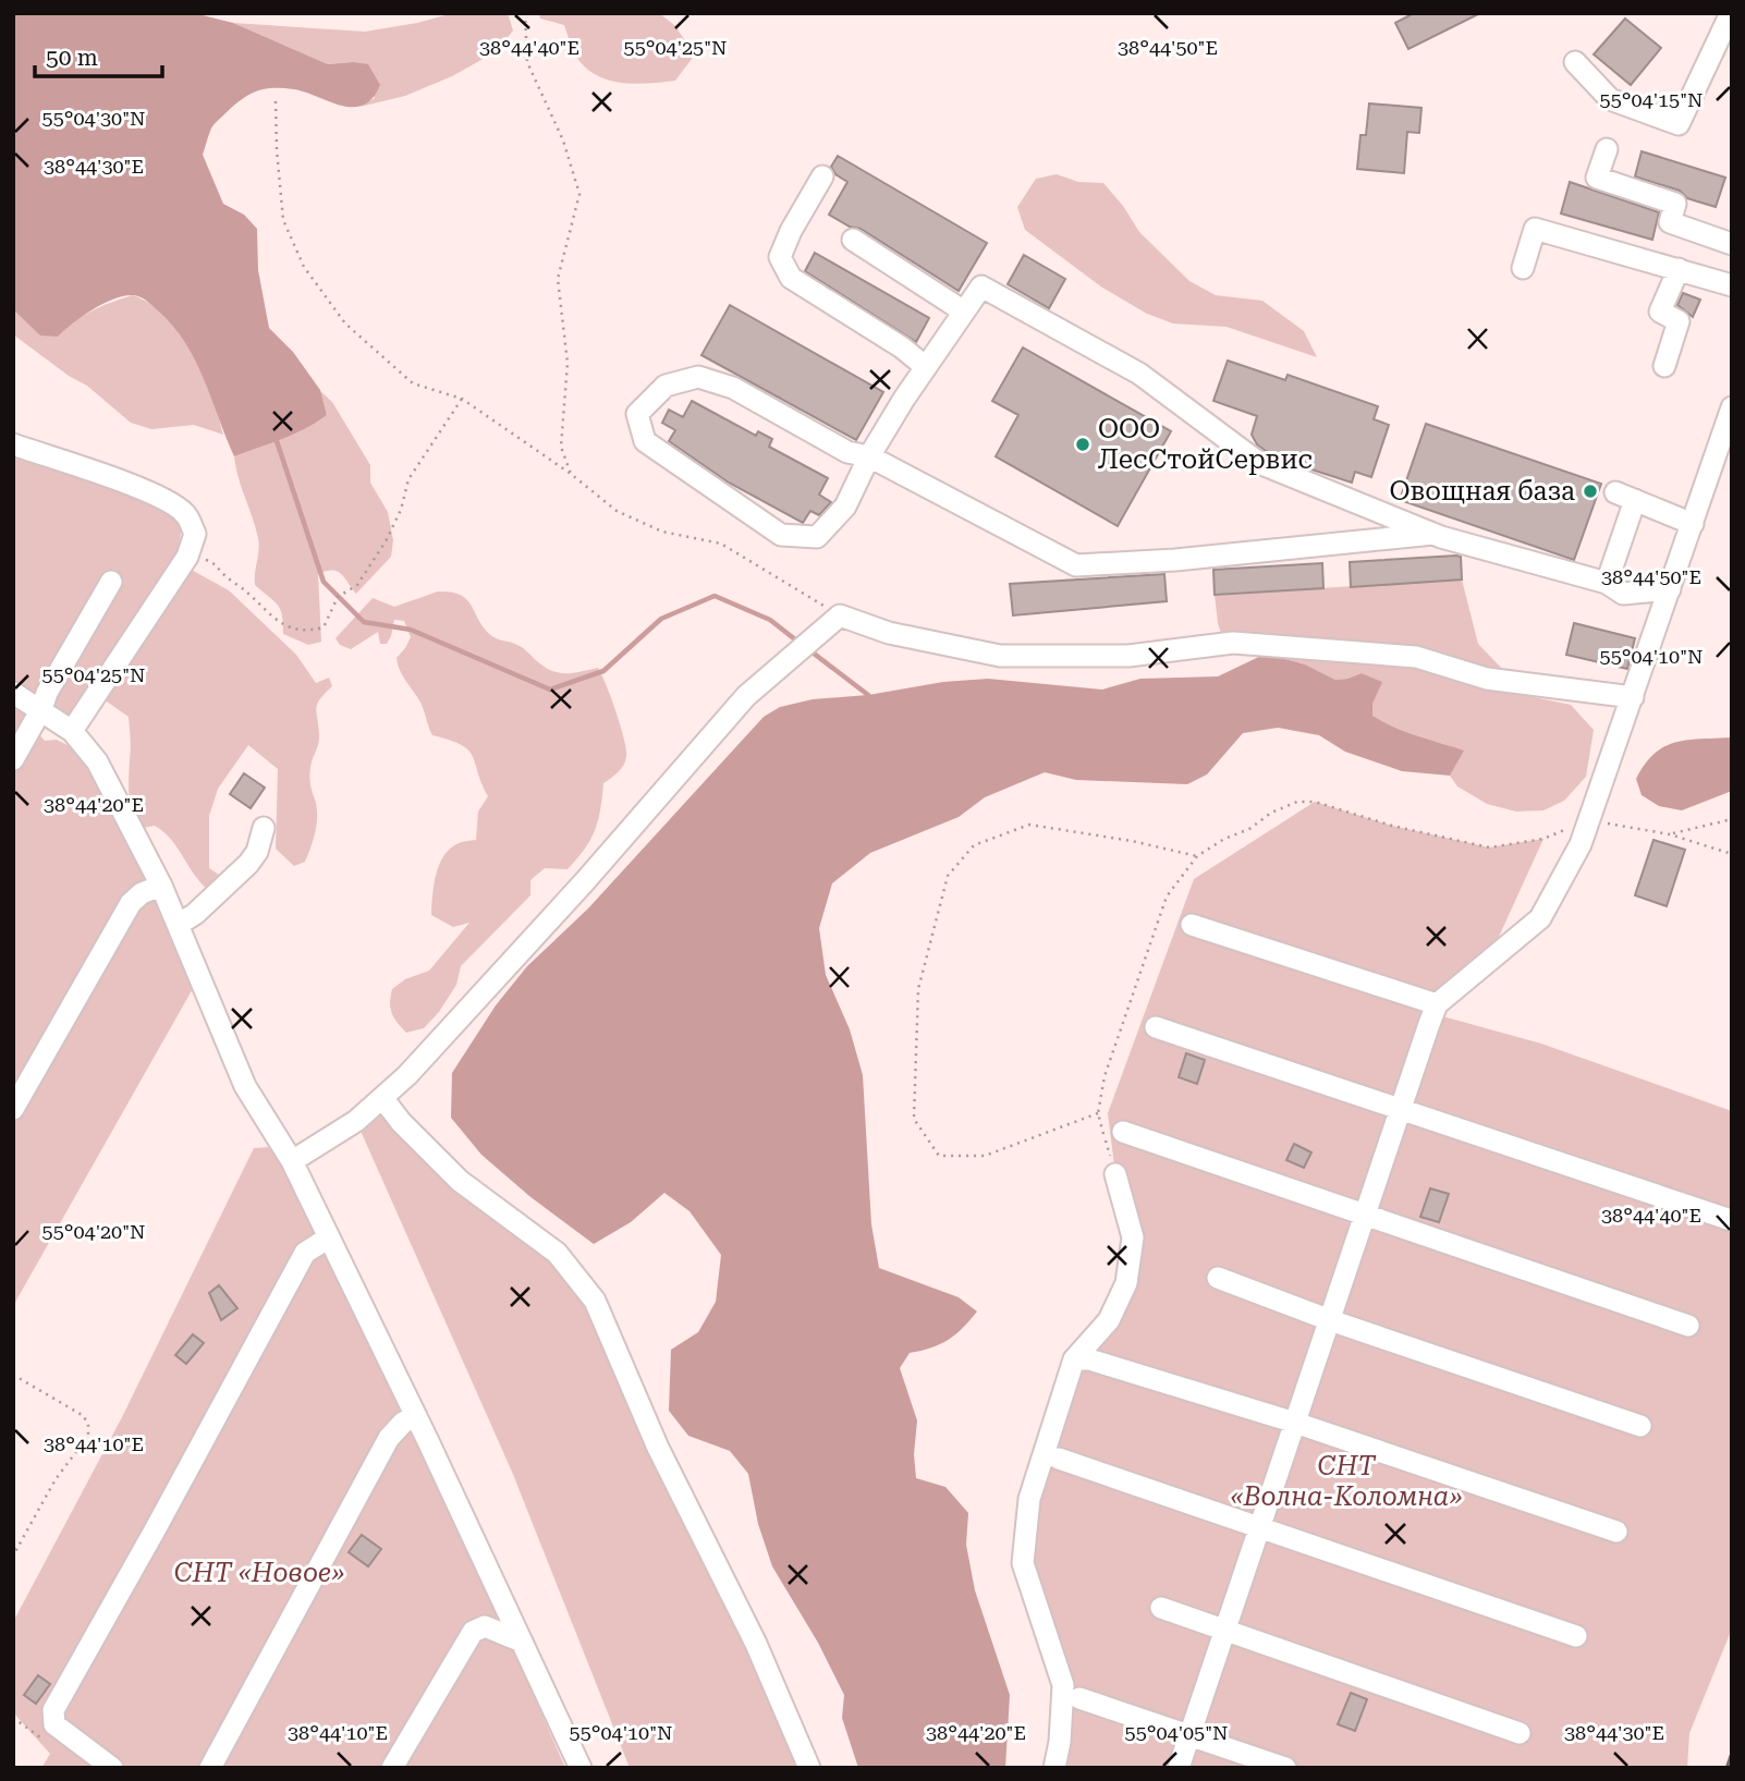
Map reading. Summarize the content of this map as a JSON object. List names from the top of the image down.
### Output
{
  "parks": ["СНТ «Волна-Коломна»", "СНТ «Новое»"],
  "places": ["ООО ЛесСтойСервис", "Овощная база"],
  "scale_bar": "50 m",
  "coordinates": [
    "38°44'40\"E",
    "55°04'25\"N",
    "38°44'50\"E",
    "55°04'15\"N",
    "55°04'30\"N",
    "38°44'30\"E",
    "55°04'10\"N",
    "38°44'20\"E",
    "55°04'20\"N",
    "38°44'10\"E",
    "55°04'05\"N"
  ]
}
